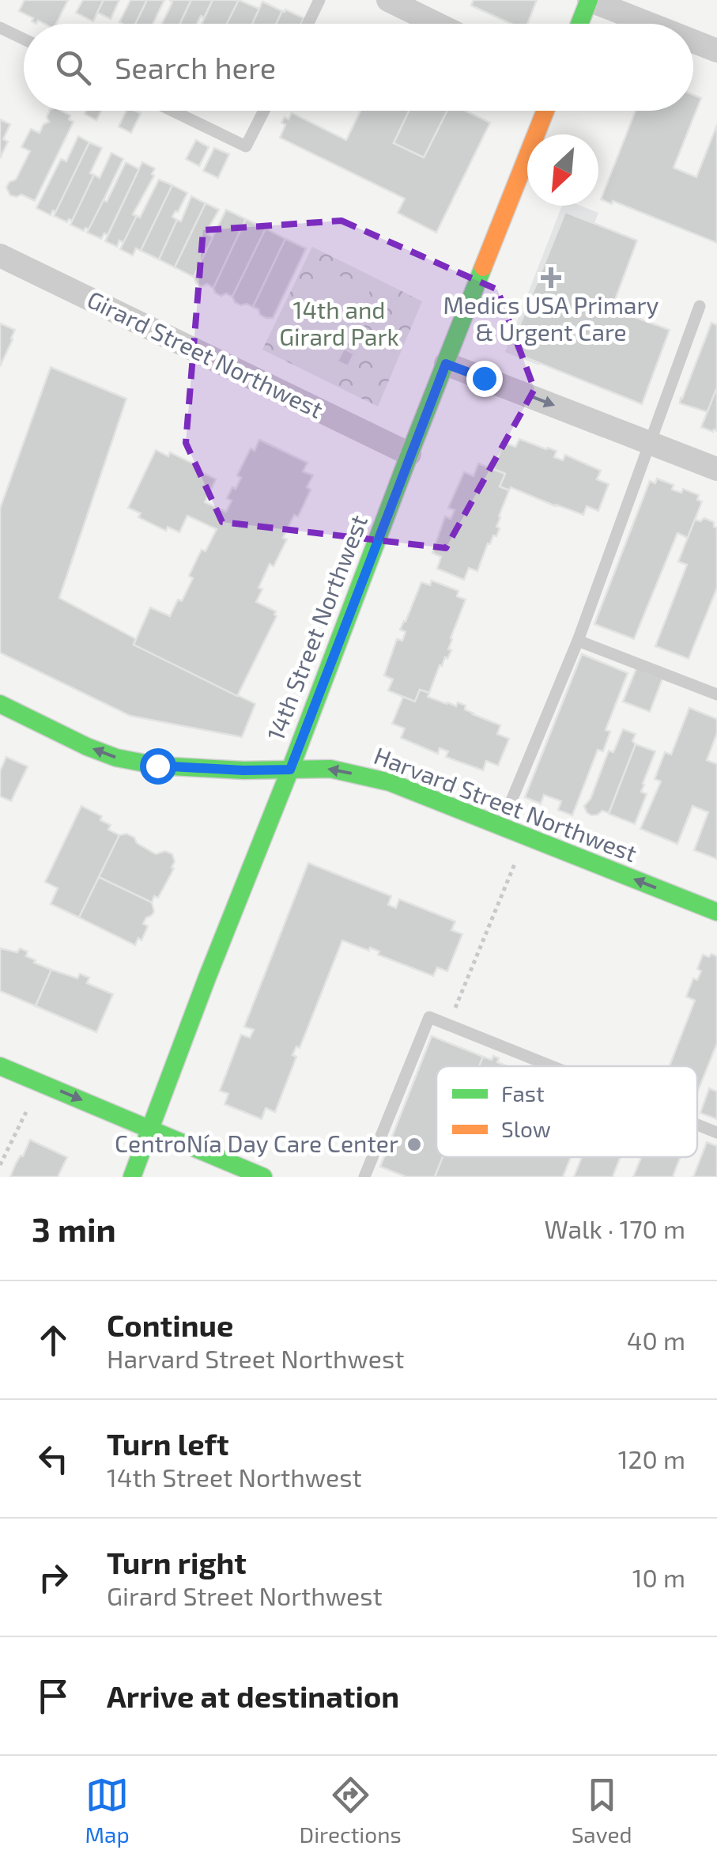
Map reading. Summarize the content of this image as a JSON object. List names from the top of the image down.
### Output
{
  "streets": {
    "main road": ["14th Street Northwest", "Harvard Street Northwest"],
    "street": ["Girard Street Northwest"]
  },
  "crossings": [
    ["Girard Street Northwest", "14th Street Northwest"],
    ["14th Street Northwest", "Harvard Street Northwest"]
  ],
  "one_way": ["Harvard Street Northwest"],
  "parks": ["14th and Girard Park"],
  "places": {
    "health": ["Medics USA Primary & Urgent Care"],
    "other": ["CentroNía Day Care Center"]
  },
  "legend": ["Fast", "Slow"],
  "north": "bottom left",
  "page": {
    "search": "Search here",
    "heading": ["3 min", "Walk · 170 m"],
    "list": [
      ["Continue", "Harvard Street Northwest", "40 m"],
      ["Turn left", "14th Street Northwest", "120 m"],
      ["Turn right", "Girard Street Northwest", "10 m"],
      "Arrive at destination"
    ],
    "nav": ["Map", "Directions", "Saved"]
  }
}
